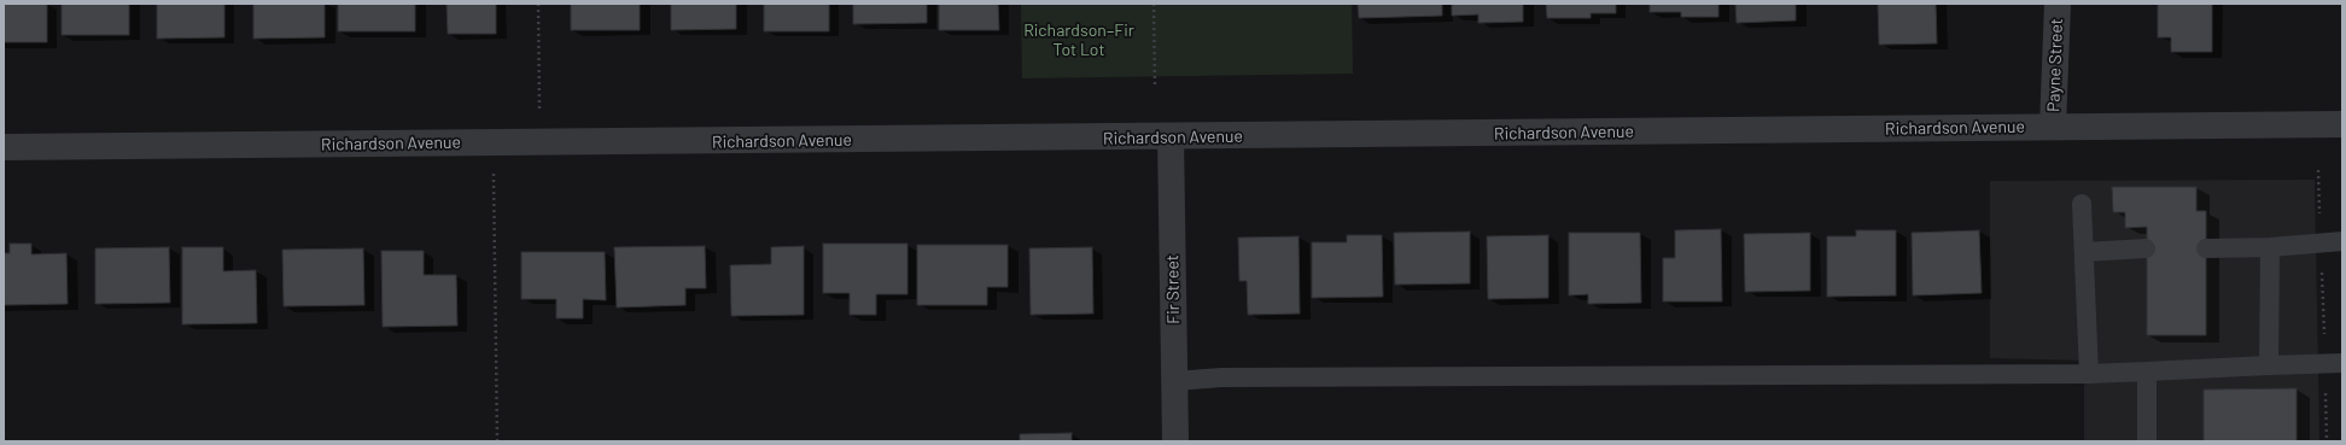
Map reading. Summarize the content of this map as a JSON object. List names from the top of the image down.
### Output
{
  "streets": {
    "street": ["Payne Street", "Richardson Avenue", "Fir Street"]
  },
  "crossings": [
    ["Payne Street", "Richardson Avenue"],
    ["Richardson Avenue", "Fir Street"]
  ],
  "parks": ["Richardson–Fir Tot Lot"]
}
